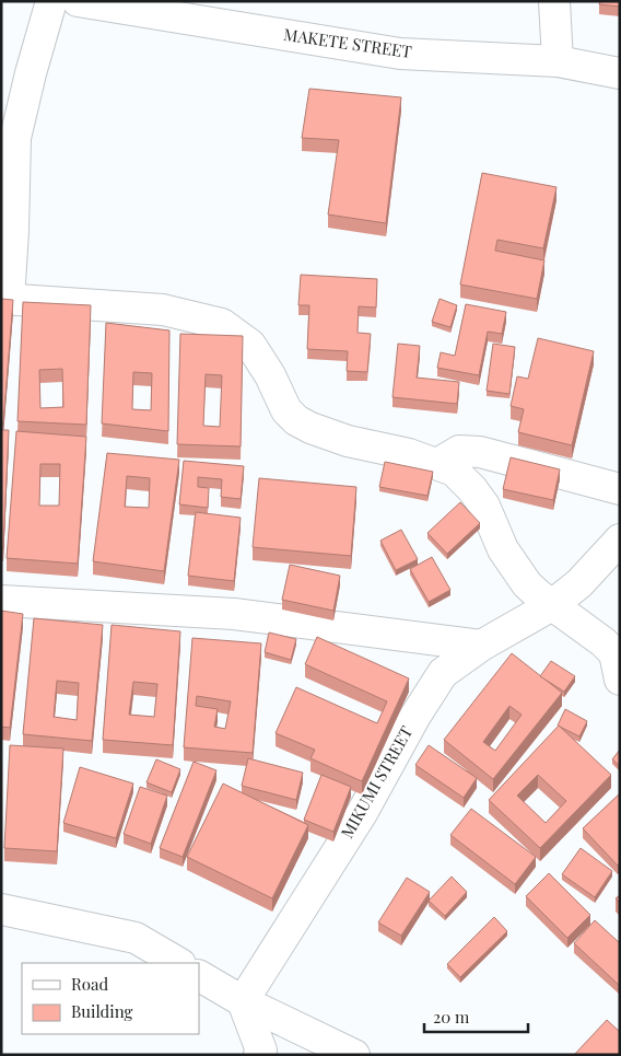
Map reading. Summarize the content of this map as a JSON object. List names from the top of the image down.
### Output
{
  "streets": {
    "street": ["MAKETE STREET", "MIKUMI STREET"]
  },
  "legend": ["Road", "Building"],
  "scale_bar": "20 m"
}
